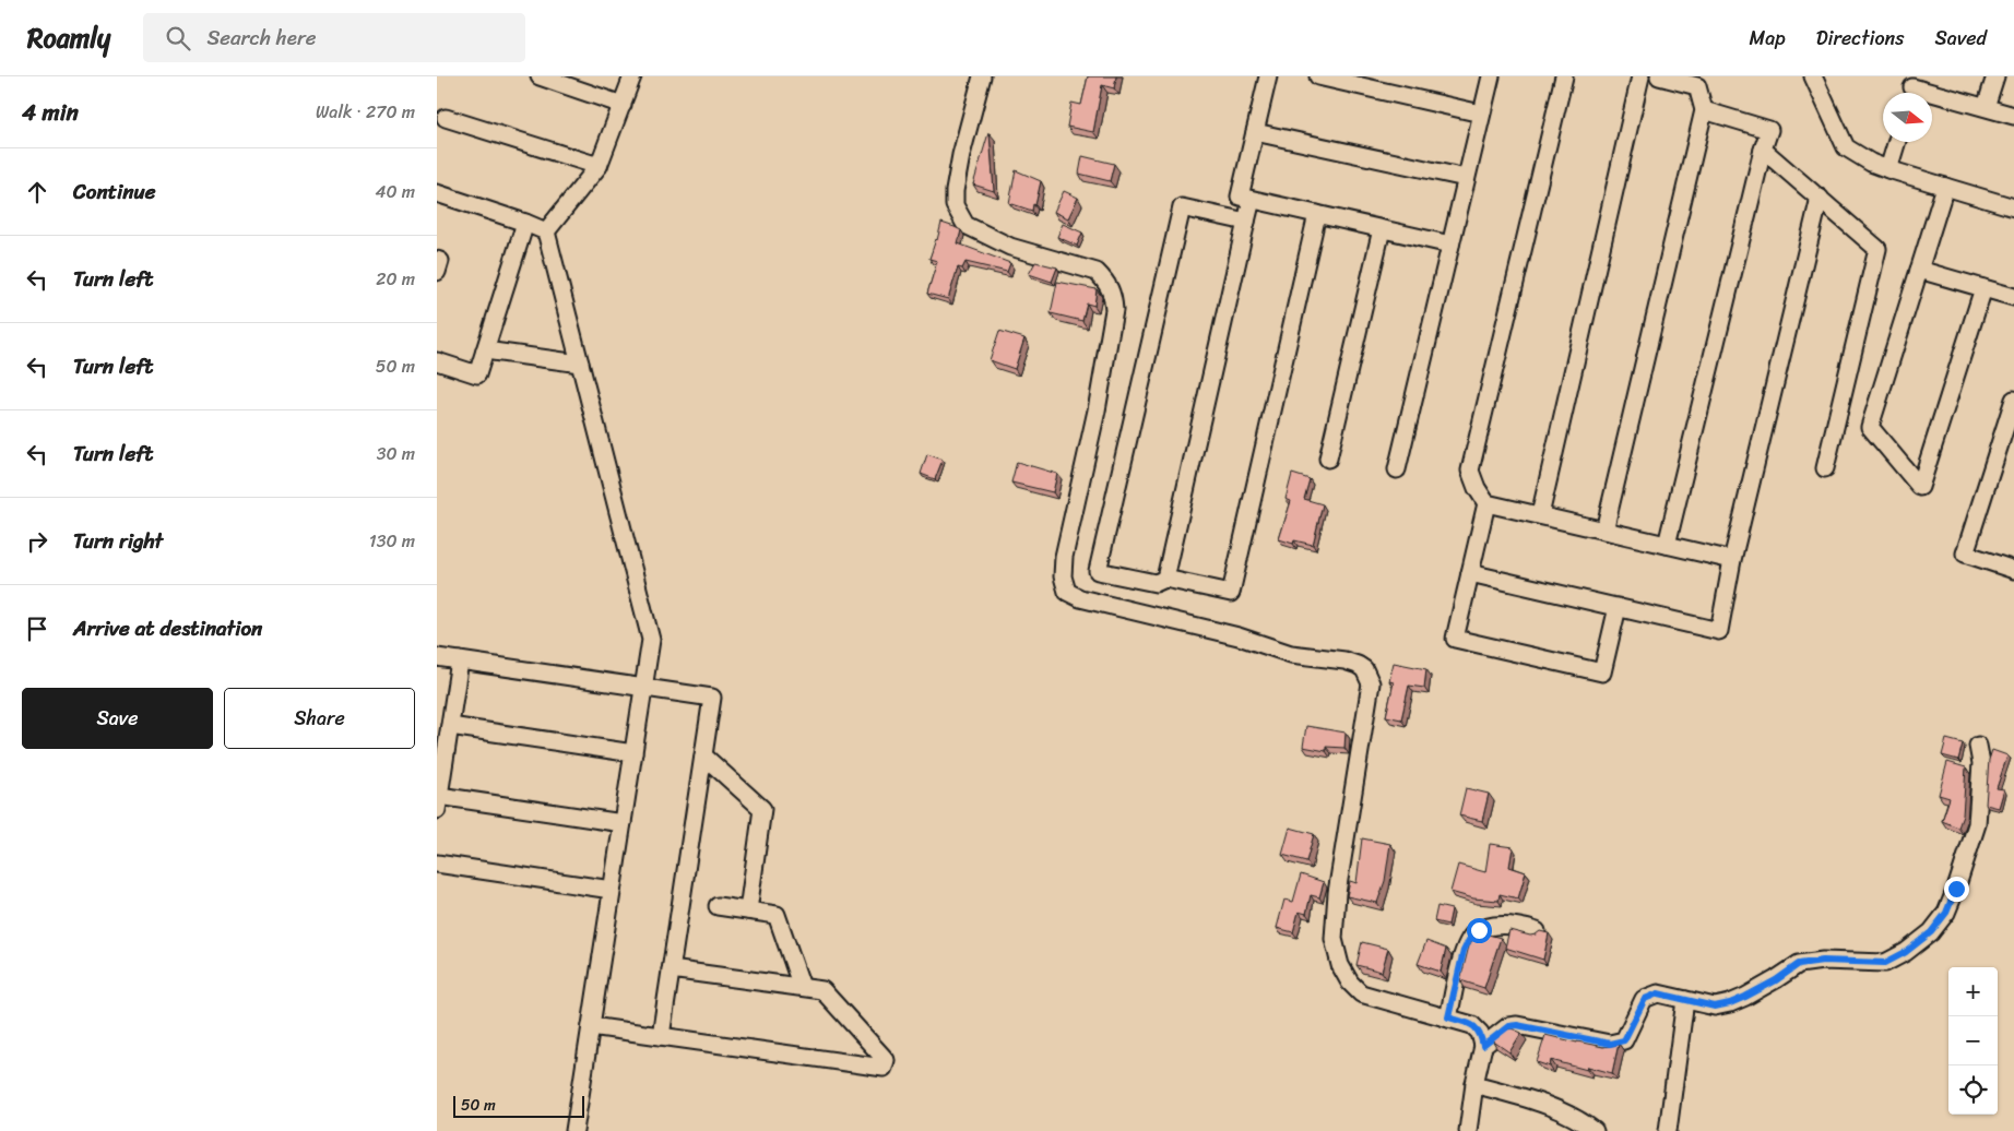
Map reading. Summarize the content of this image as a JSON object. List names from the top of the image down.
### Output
{
  "scale_bar": "50 m",
  "north": "right",
  "page": {
    "header": "Roamly",
    "search": "Search here",
    "nav": ["Map", "Directions", "Saved"],
    "heading": ["4 min", "Walk · 270 m"],
    "list": [
      ["Continue", "40 m"],
      ["Turn left", "20 m"],
      ["Turn left", "50 m"],
      ["Turn left", "30 m"],
      ["Turn right", "130 m"],
      "Arrive at destination"
    ],
    "buttons": ["Save", "Share"],
    "map_buttons": ["+", "−"],
    "scale": "50 m"
  }
}
